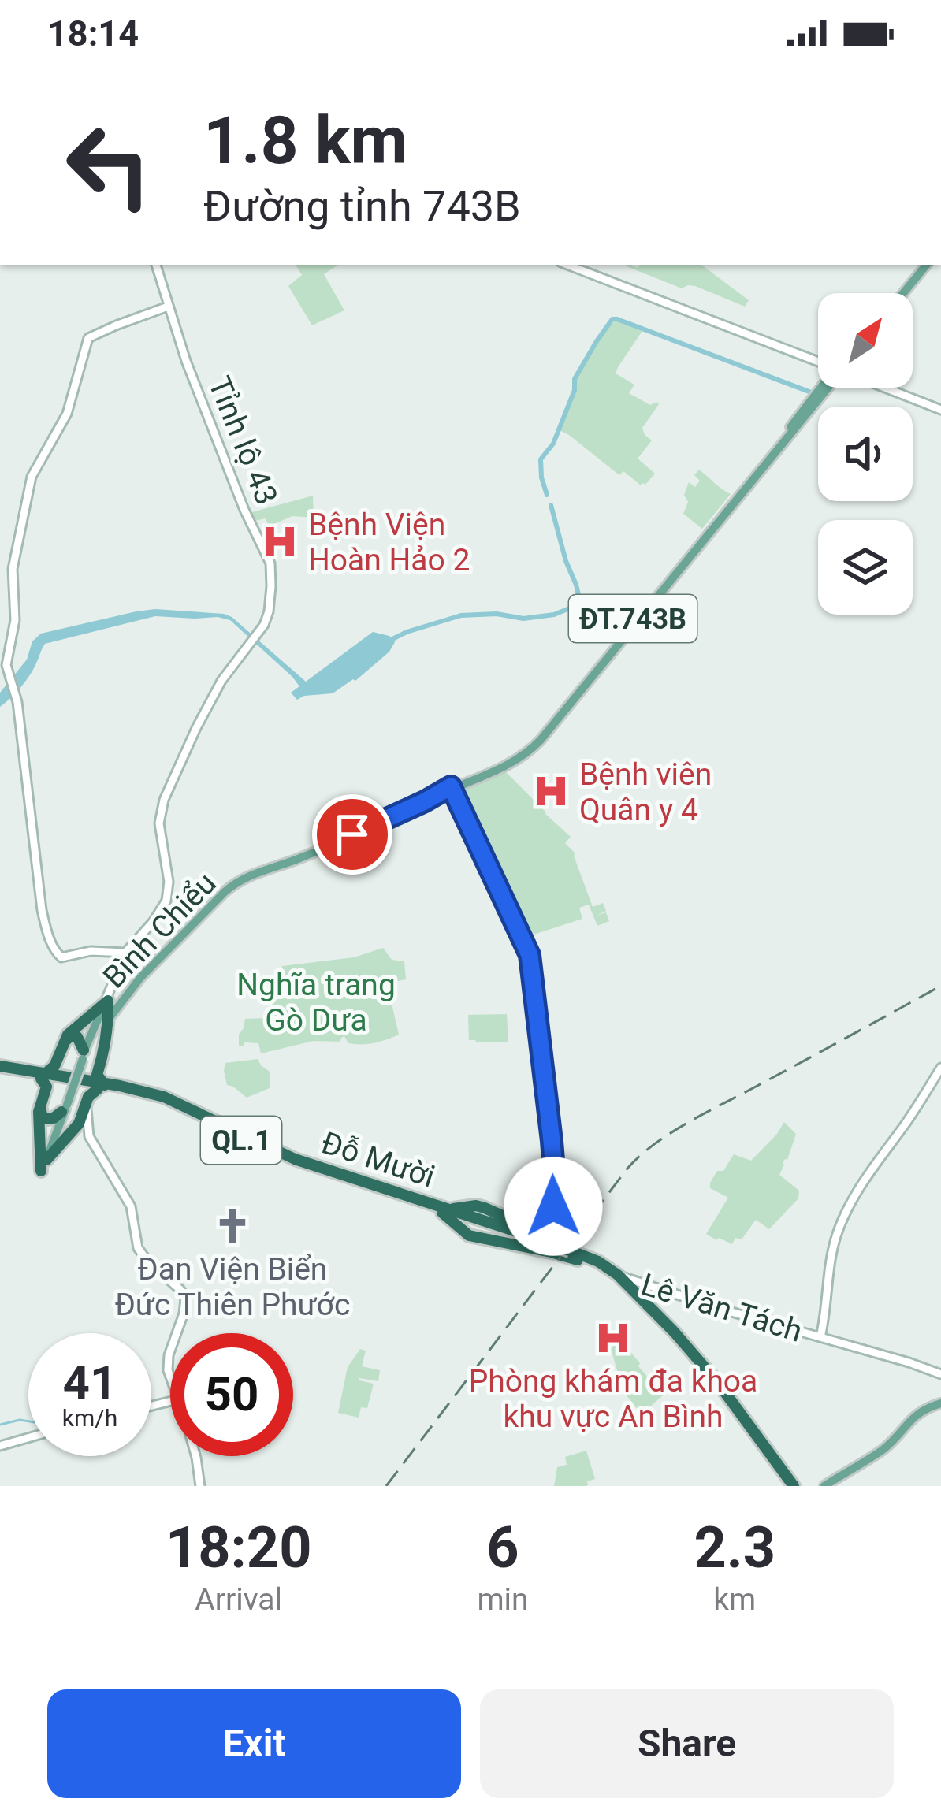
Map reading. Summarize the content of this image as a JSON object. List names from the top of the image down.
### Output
{
  "streets": {
    "highway": ["QL.1", "Đỗ Mười"],
    "main road": [
      "Tỉnh lộ 43",
      "ĐT.743B",
      "Bình Chiểu",
      "Lê Văn Tách"
    ]
  },
  "crossings": [
    ["Tỉnh lộ 43", "Bình Chiểu"],
    ["ĐT.743B", "Bình Chiểu"],
    ["QL.1", "Đỗ Mười"],
    ["QL.1", "Lê Văn Tách"]
  ],
  "parks": ["Nghĩa trang Gò Dưa"],
  "places": {
    "hospital": ["Bệnh Viện Hoàn Hảo 2", "Bệnh viên Quân y 4", "Phòng khám đa khoa khu vực An Bình"],
    "church": ["Đan Viện Biển Đức Thiên Phước"]
  },
  "north": "top right",
  "page": {
    "status": "18:14",
    "turn": ["1.8 km", "Đường tỉnh 743B"],
    "speed": "41 km/h",
    "limit": "50",
    "eta": [
      "18:20",
      "Arrival",
      "6",
      "min",
      "2.3",
      "km"
    ],
    "buttons": ["Exit", "Share"]
  }
}
